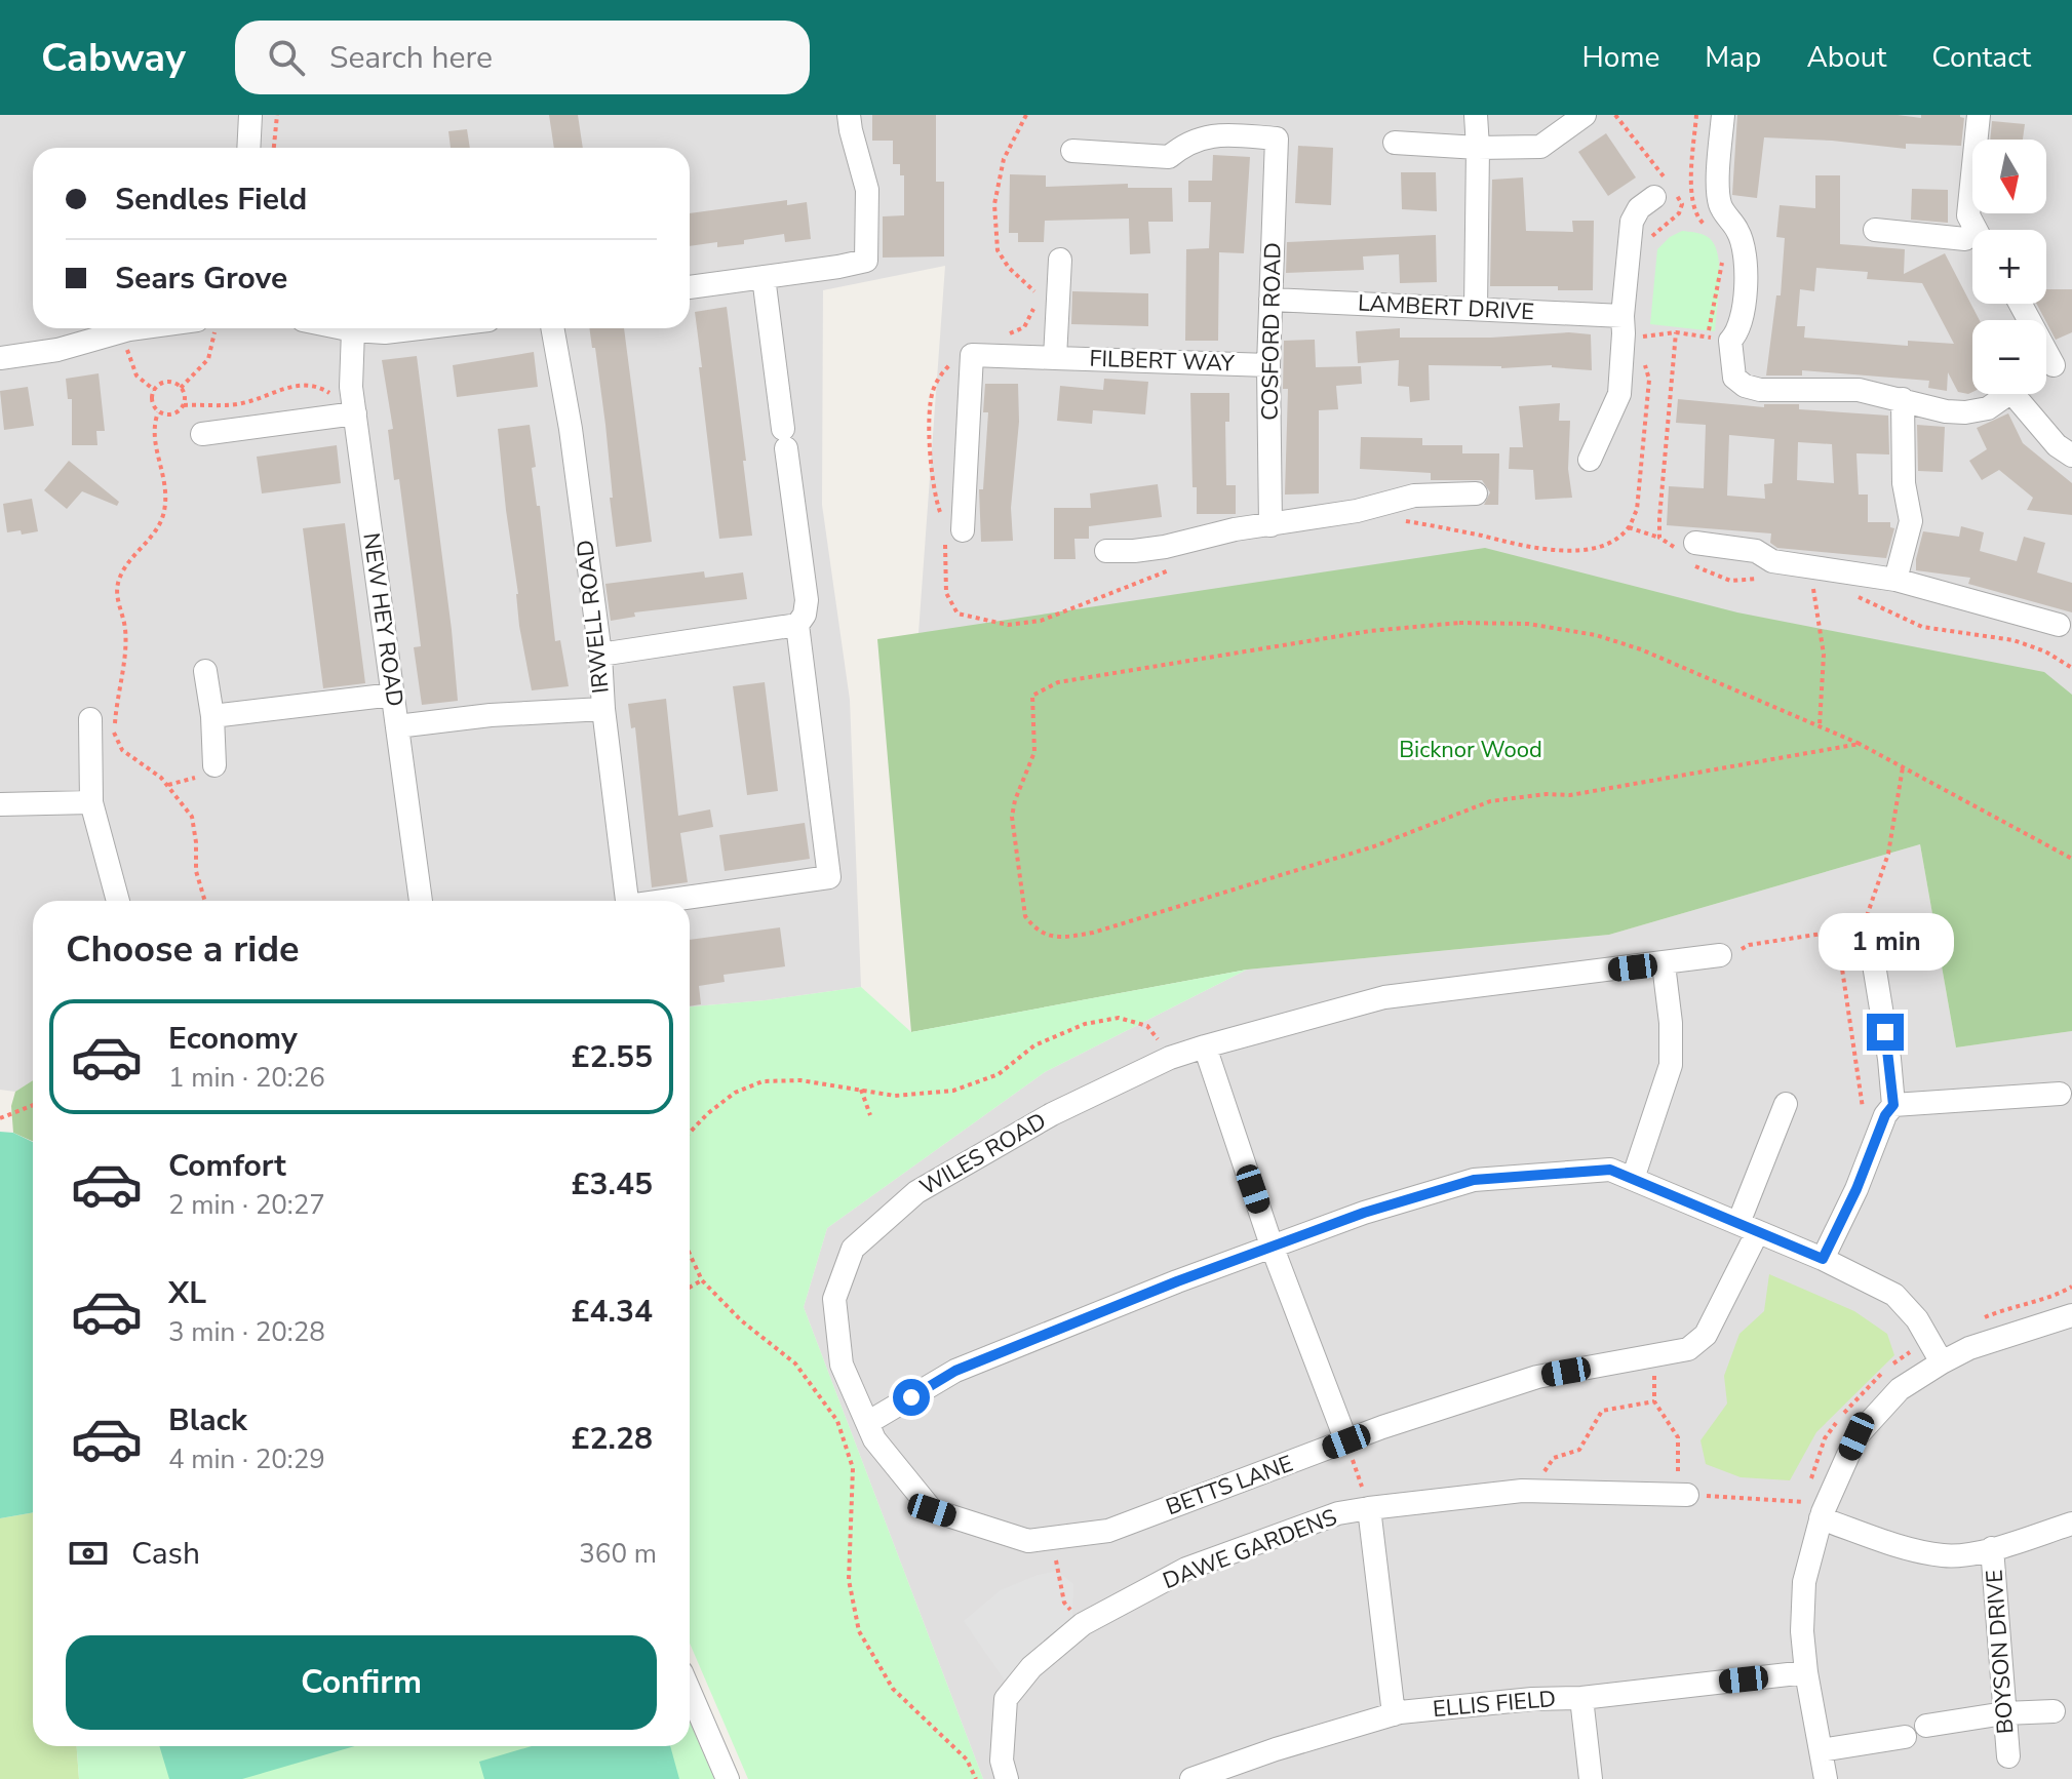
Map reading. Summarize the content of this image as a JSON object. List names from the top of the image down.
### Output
{
  "streets": {
    "street": [
      "LAMBERT DRIVE",
      "COSFORD ROAD",
      "FILBERT WAY",
      "IRWELL ROAD",
      "NEW HEY ROAD",
      "WILES ROAD",
      "BETTS LANE",
      "DAWE GARDENS",
      "BOYSON DRIVE",
      "ELLIS FIELD"
    ]
  },
  "crossings": [
    ["LAMBERT DRIVE", "COSFORD ROAD"],
    ["COSFORD ROAD", "FILBERT WAY"],
    ["IRWELL ROAD", "NEW HEY ROAD"],
    ["WILES ROAD", "BETTS LANE"],
    ["DAWE GARDENS", "ELLIS FIELD"]
  ],
  "parks": ["Bicknor Wood"],
  "north": "bottom",
  "page": {
    "header": "Cabway",
    "search": "Search here",
    "nav": [
      "Home",
      "Map",
      "About",
      "Contact"
    ],
    "map_buttons": ["+", "−"],
    "banner": ["Sendles Field", "Sears Grove"],
    "heading": "Choose a ride",
    "bubble": "1 min",
    "list": [
      {
        "name": "Economy",
        "note": "1 min · 20:26",
        "value": "£2.55"
      },
      {
        "name": "Comfort",
        "note": "2 min · 20:27",
        "value": "£3.45"
      },
      {
        "name": "XL",
        "note": "3 min · 20:28",
        "value": "£4.34"
      },
      {
        "name": "Black",
        "note": "4 min · 20:29",
        "value": "£2.28"
      }
    ],
    "pay": ["Cash", "360 m"],
    "buttons": "Confirm"
  }
}
